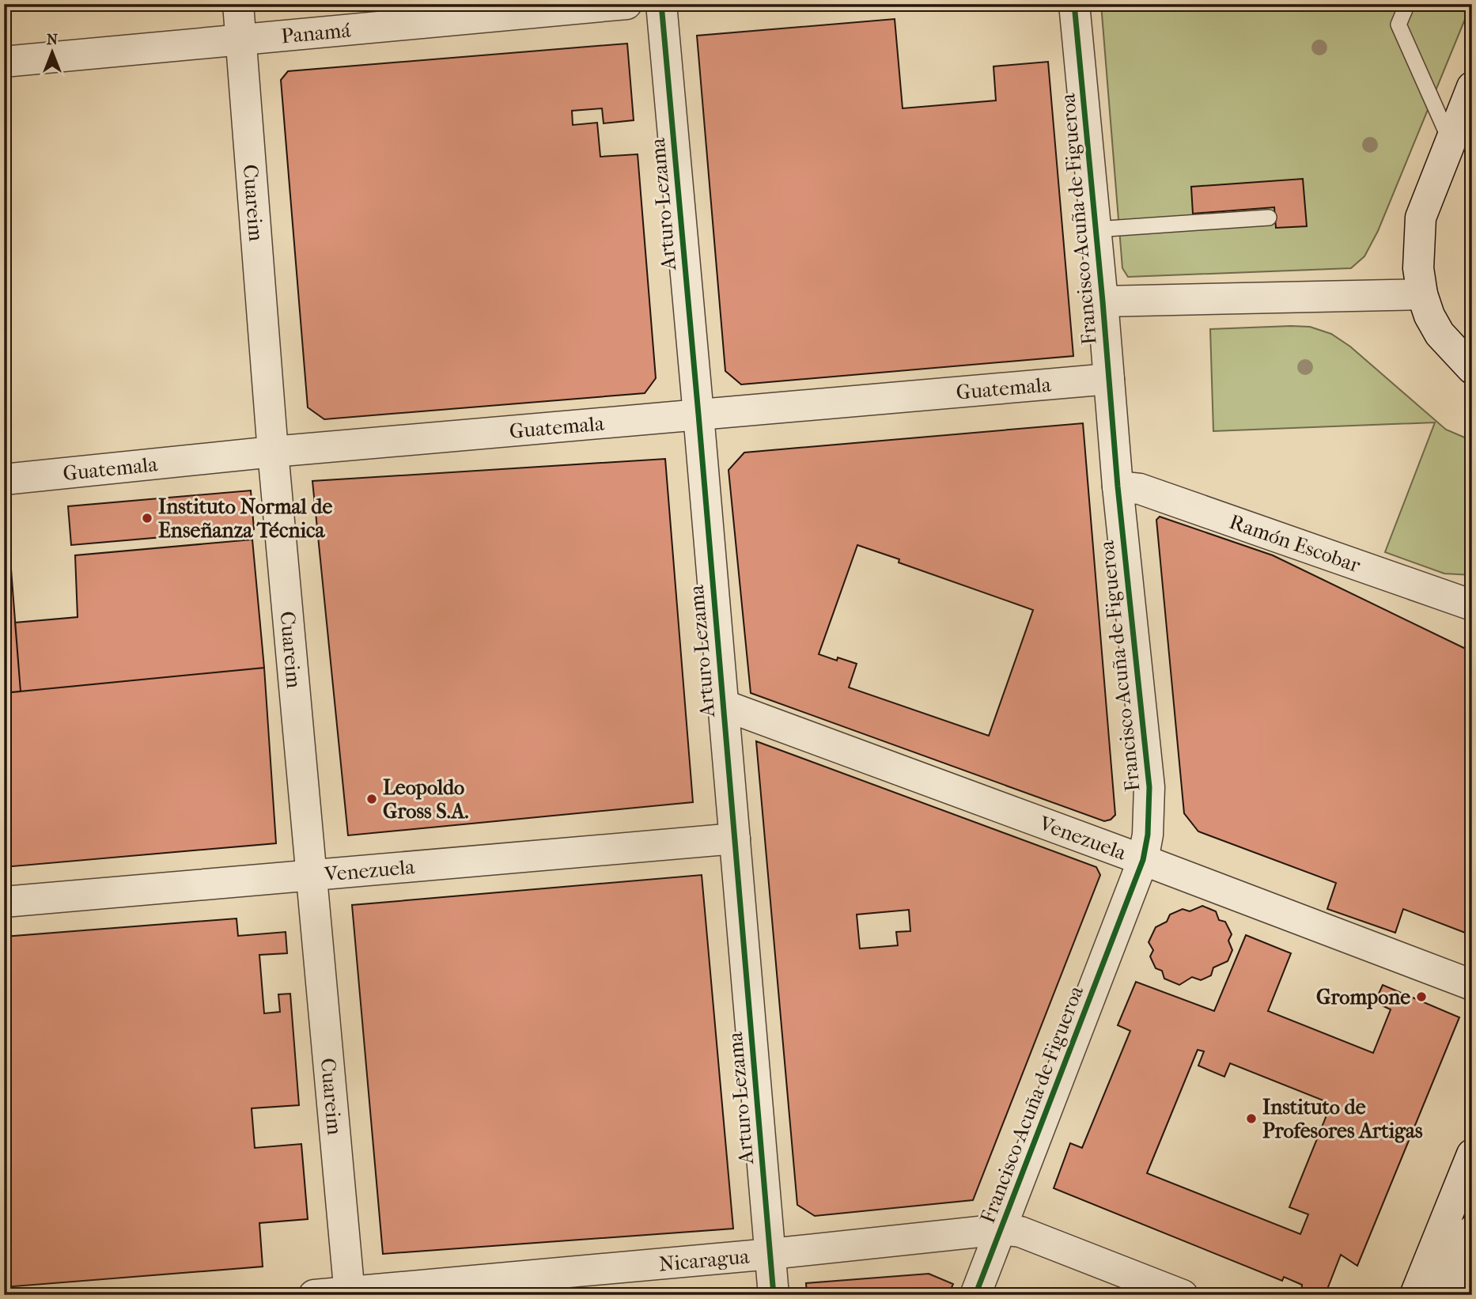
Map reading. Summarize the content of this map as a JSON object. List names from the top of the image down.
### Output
{
  "streets": {
    "street": [
      "Panamá",
      "Cuareim",
      "Arturo Lezama",
      "Francisco Acuña de Figueroa",
      "Guatemala",
      "Ramón Escobar",
      "Venezuela",
      "Nicaragua"
    ]
  },
  "crossings": [
    ["Panamá", "Cuareim"],
    ["Cuareim", "Guatemala"],
    ["Cuareim", "Venezuela"],
    ["Cuareim", "Nicaragua"],
    ["Arturo Lezama", "Guatemala"],
    ["Arturo Lezama", "Venezuela"],
    ["Arturo Lezama", "Nicaragua"],
    ["Francisco Acuña de Figueroa", "Guatemala"],
    ["Francisco Acuña de Figueroa", "Ramón Escobar"],
    ["Francisco Acuña de Figueroa", "Venezuela"],
    ["Francisco Acuña de Figueroa", "Nicaragua"]
  ],
  "places": [
    "Instituto Normal de Enseñanza Técnica",
    "Leopoldo Gross S.A.",
    "Grompone",
    "Instituto de Profesores Artigas"
  ],
  "north": "top"
}
